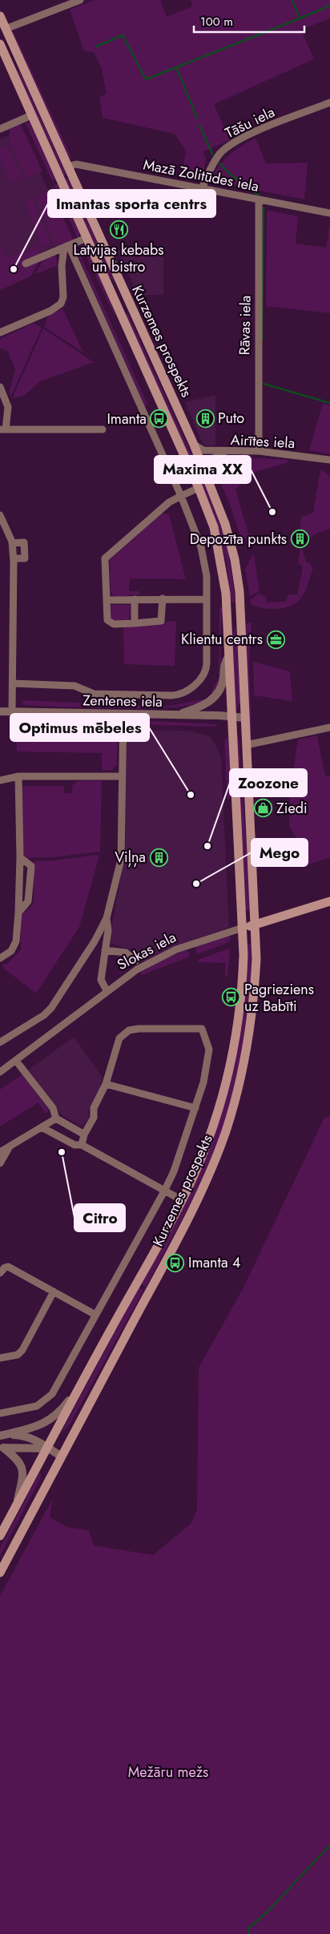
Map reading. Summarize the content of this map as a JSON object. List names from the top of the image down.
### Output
{
  "streets": {
    "main road": ["Kurzemes prospekts", "Slokas iela"],
    "street": [
      "Tāšu iela",
      "Mazā Zolitūdes iela",
      "Rāvas iela",
      "Airītes iela",
      "Zentenes iela"
    ]
  },
  "crossings": [
    ["Tāšu iela", "Mazā Zolitūdes iela"],
    ["Mazā Zolitūdes iela", "Rāvas iela"],
    ["Mazā Zolitūdes iela", "Kurzemes prospekts"],
    ["Rāvas iela", "Airītes iela"],
    ["Kurzemes prospekts", "Airītes iela"],
    ["Kurzemes prospekts", "Zentenes iela"],
    ["Kurzemes prospekts", "Slokas iela"]
  ],
  "parks": ["Mežāru mežs"],
  "places": {
    "restaurant": ["Latvijas kebabs un bistro"],
    "other": [
      "Imantas sporta centrs",
      "Maxima XX",
      "Optimus mēbeles",
      "Zoozone",
      "Mego",
      "Citro"
    ],
    "building": ["Puto", "Depozīta punkts", "Viļņa"],
    "bus stop": ["Imanta", "Pagrieziens uz Babīti", "Imanta 4"],
    "office": ["Klientu centrs"],
    "shop": ["Ziedi"]
  },
  "scale_bar": "100 m"
}
